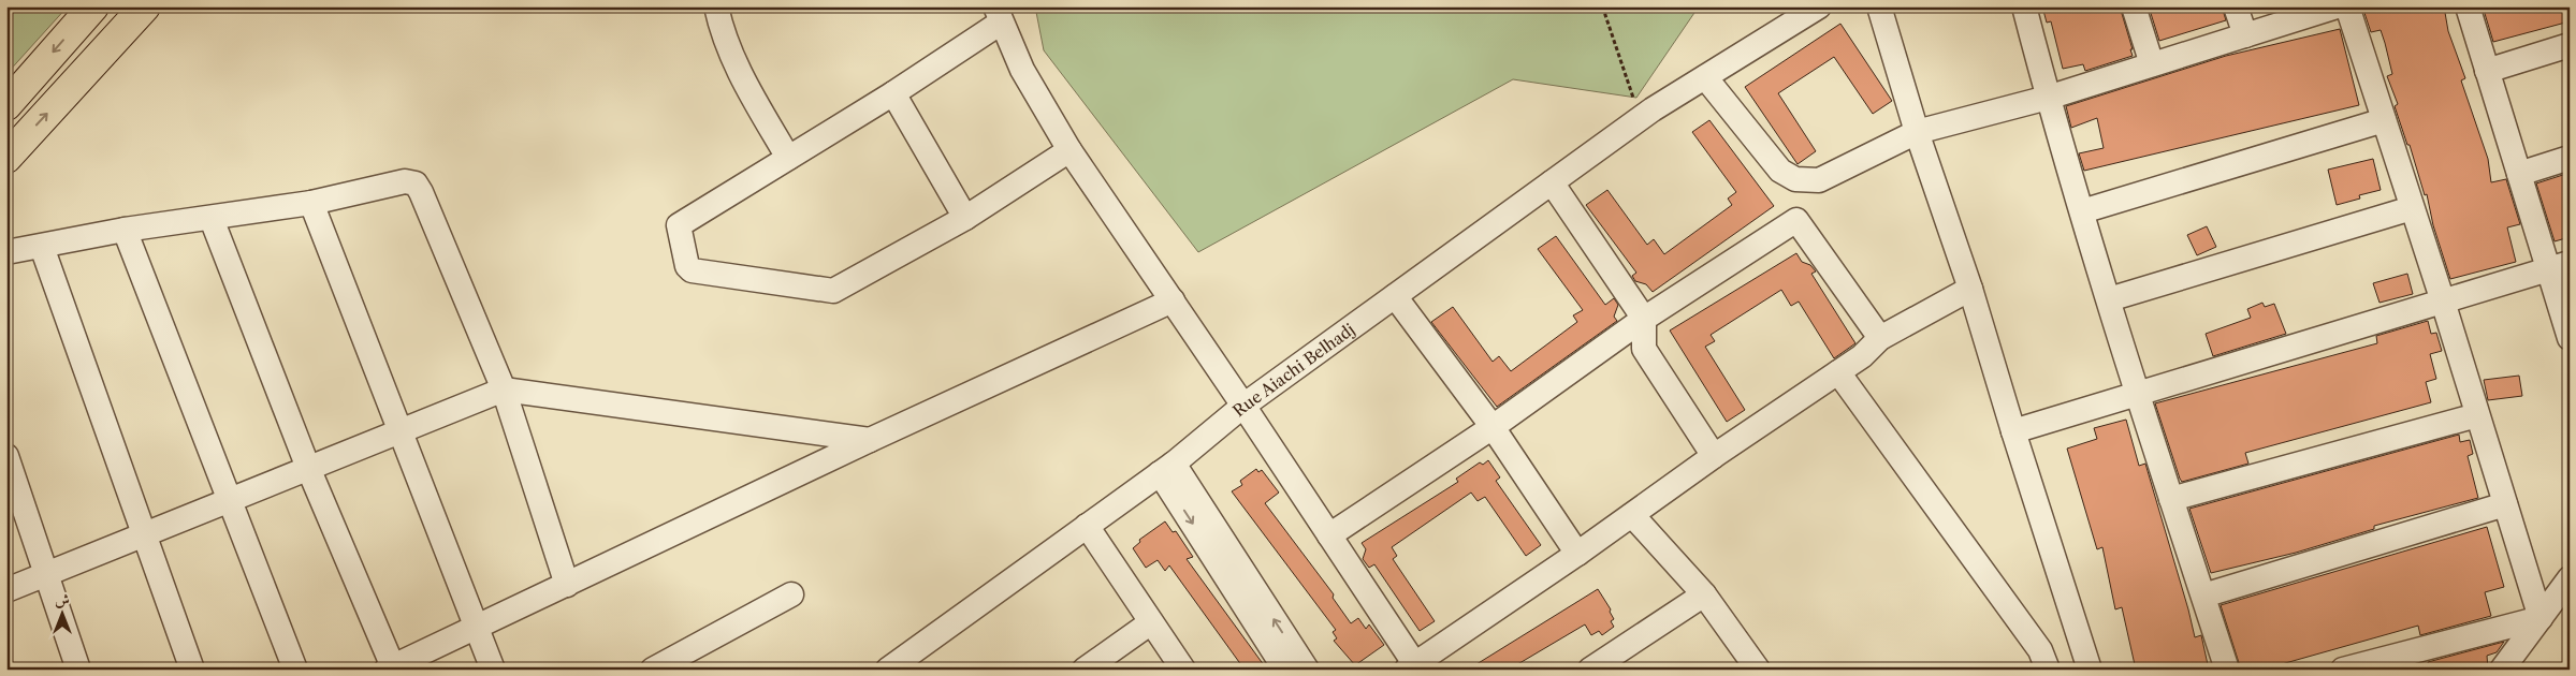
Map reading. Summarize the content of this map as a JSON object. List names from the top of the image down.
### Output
{
  "streets": {
    "street": ["Rue Aiachi Belhadj"]
  },
  "north": "top"
}
